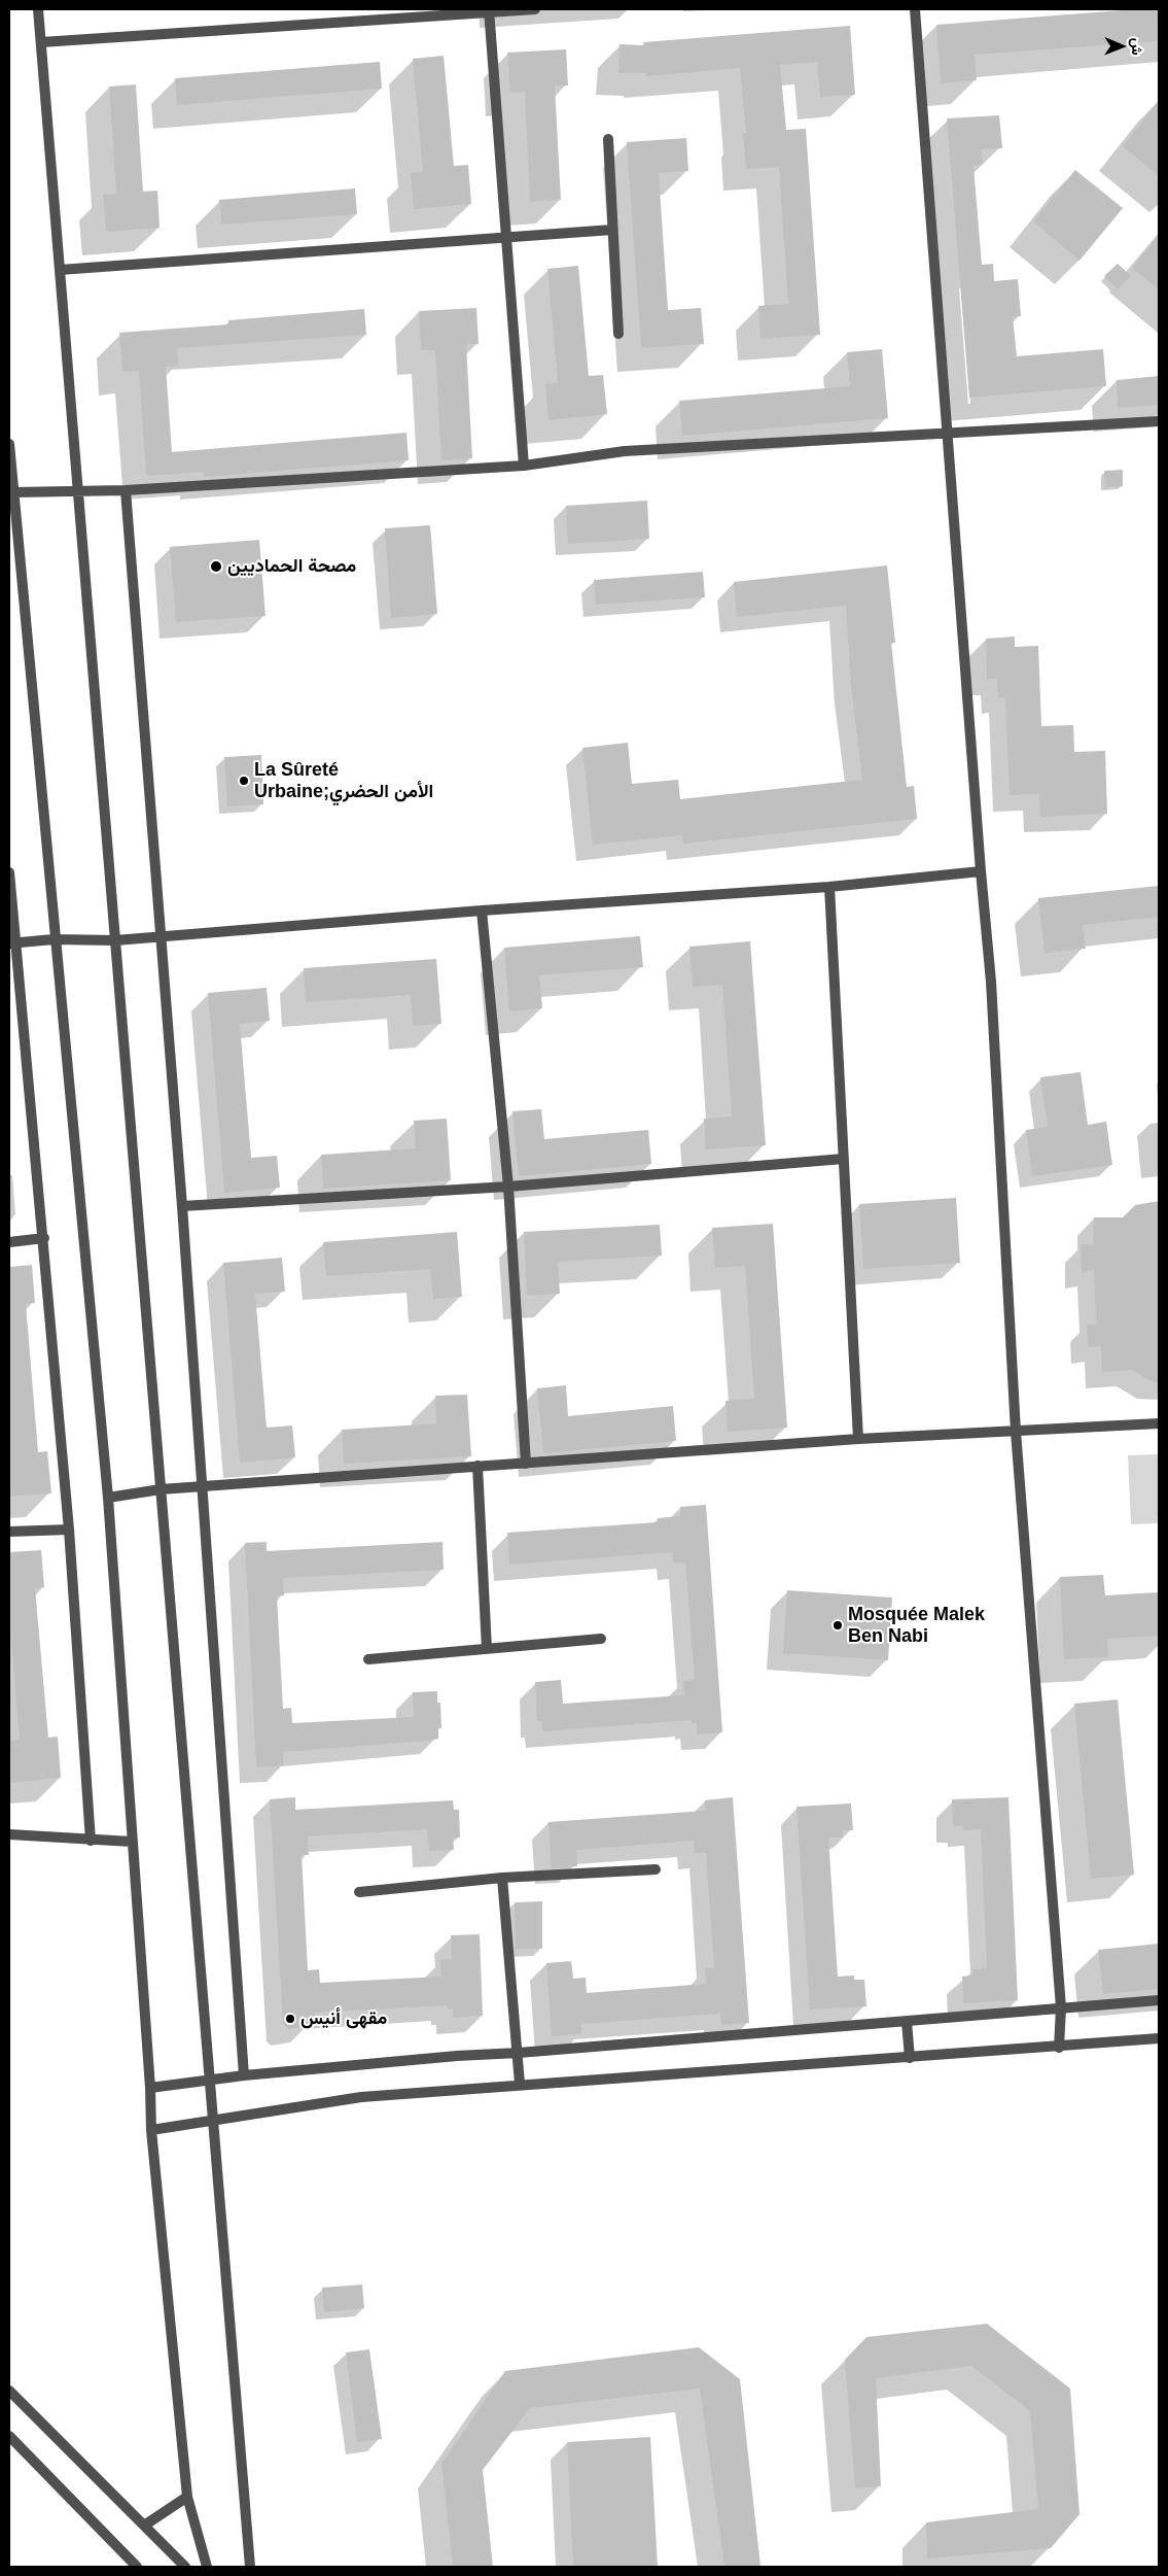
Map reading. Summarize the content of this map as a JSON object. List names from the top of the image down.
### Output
{
  "places": [
    "مصحة الحماديين",
    "La Sûreté Urbaine;الأمن الحضري",
    "Mosquée Malek Ben Nabi",
    "مقهى أنيس"
  ],
  "north": "right"
}
